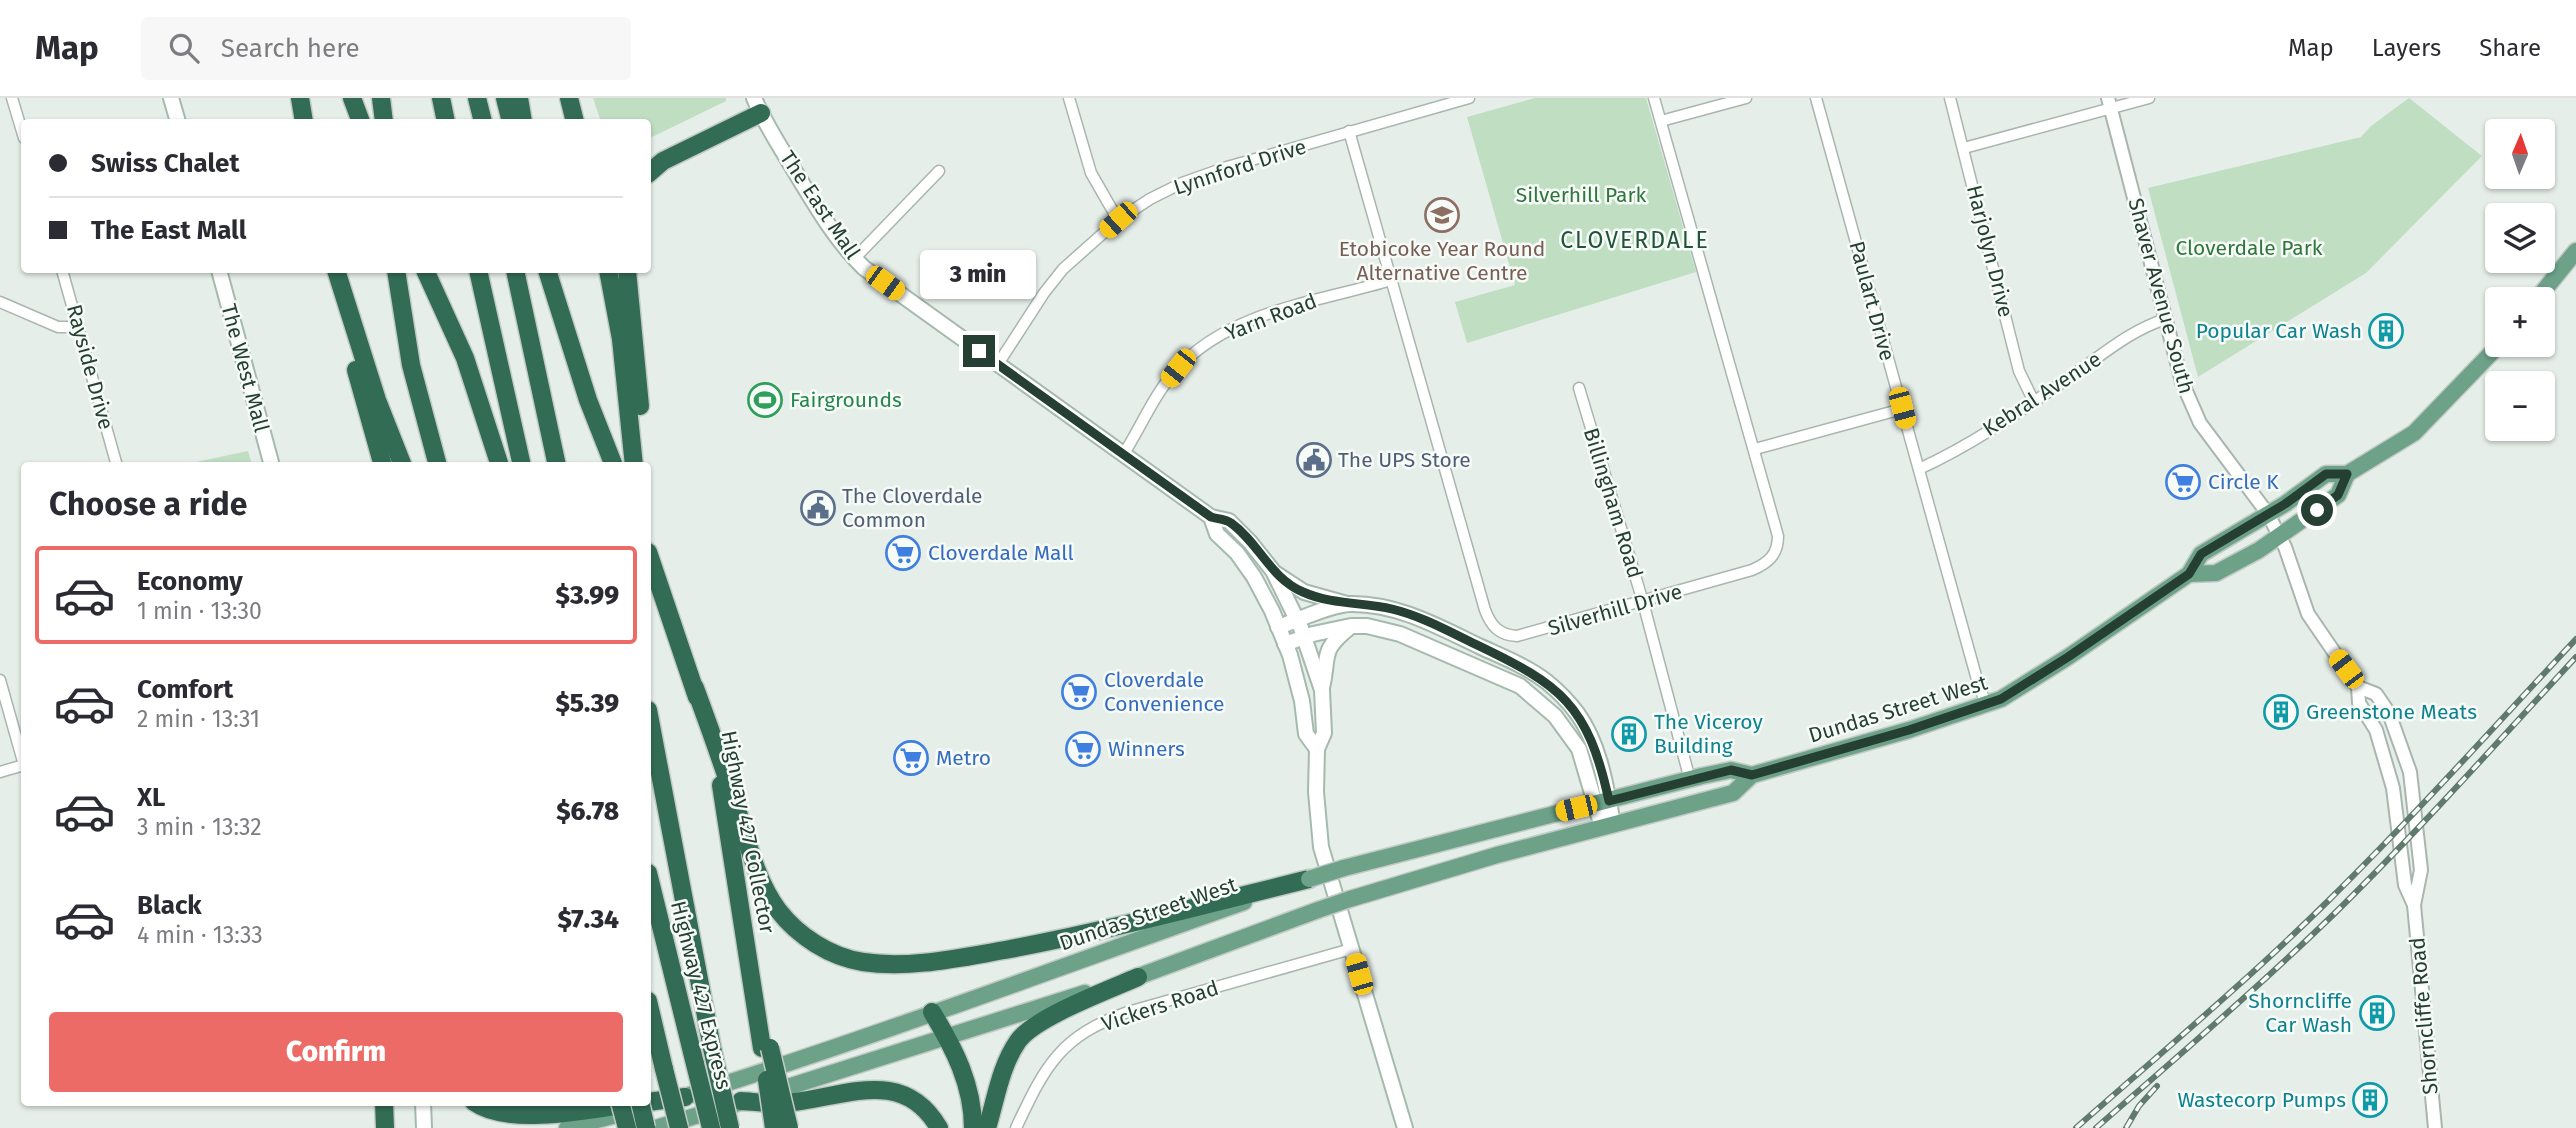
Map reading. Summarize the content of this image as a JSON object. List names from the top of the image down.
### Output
{
  "streets": {
    "highway": ["Highway 427 Collector", "Highway 427 Express"],
    "main road": ["The East Mall", "The West Mall", "Dundas Street West"],
    "street": [
      "Lynnford Drive",
      "Harjolyn Drive",
      "Shaver Avenue South",
      "Paulart Drive",
      "Yarn Road",
      "Rayside Drive",
      "Kebral Avenue",
      "Billingham Road",
      "Silverhill Drive",
      "Vickers Road",
      "Shorncliffe Road"
    ]
  },
  "crossings": [
    ["Lynnford Drive", "The East Mall"],
    ["Lynnford Drive", "Silverhill Drive"],
    ["The East Mall", "Yarn Road"],
    ["The East Mall", "Vickers Road"],
    ["Harjolyn Drive", "Kebral Avenue"],
    ["Shaver Avenue South", "Kebral Avenue"],
    ["Shaver Avenue South", "Dundas Street West"],
    ["Shaver Avenue South", "Shorncliffe Road"],
    ["Paulart Drive", "Kebral Avenue"],
    ["Paulart Drive", "Dundas Street West"],
    ["Yarn Road", "Silverhill Drive"],
    ["Billingham Road", "Silverhill Drive"],
    ["Billingham Road", "Dundas Street West"],
    ["Dundas Street West", "Shorncliffe Road"]
  ],
  "districts": ["CLOVERDALE"],
  "parks": ["Silverhill Park", "Cloverdale Park"],
  "places": {
    "school or university": ["Etobicoke Year Round Alternative Centre"],
    "building": [
      "Popular Car Wash",
      "Greenstone Meats",
      "The Viceroy Building",
      "Shorncliffe Car Wash",
      "Wastecorp Pumps"
    ],
    "sports": ["Fairgrounds"],
    "public building": ["The UPS Store", "The Cloverdale Common"],
    "supermarket": [
      "Circle K",
      "Cloverdale Mall",
      "Cloverdale Convenience",
      "Winners",
      "Metro"
    ]
  },
  "north": "top",
  "page": {
    "header": "Map",
    "search": "Search here",
    "nav": ["Map", "Layers", "Share"],
    "map_buttons": ["+", "−"],
    "banner": ["Swiss Chalet", "The East Mall"],
    "bubble": "3 min",
    "heading": "Choose a ride",
    "list": [
      {
        "name": "Economy",
        "note": "1 min · 13:30",
        "value": "$3.99"
      },
      {
        "name": "Comfort",
        "note": "2 min · 13:31",
        "value": "$5.39"
      },
      {
        "name": "XL",
        "note": "3 min · 13:32",
        "value": "$6.78"
      },
      {
        "name": "Black",
        "note": "4 min · 13:33",
        "value": "$7.34"
      }
    ],
    "buttons": "Confirm"
  }
}
